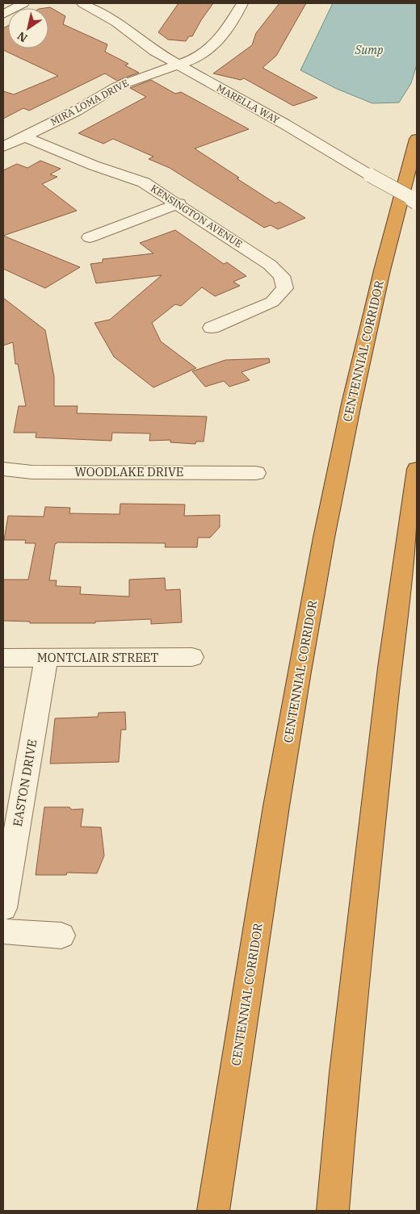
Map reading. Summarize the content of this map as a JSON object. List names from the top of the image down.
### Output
{
  "streets": {
    "highway": ["CENTENNIAL CORRIDOR"],
    "street": [
      "MIRA LOMA DRIVE",
      "MARELLA WAY",
      "KENSINGTON AVENUE",
      "WOODLAKE DRIVE",
      "MONTCLAIR STREET",
      "EASTON DRIVE"
    ]
  },
  "crossings": [
    ["MIRA LOMA DRIVE", "MARELLA WAY"],
    ["MIRA LOMA DRIVE", "KENSINGTON AVENUE"],
    ["MONTCLAIR STREET", "EASTON DRIVE"]
  ],
  "water": ["Sump"],
  "north": "bottom left"
}
